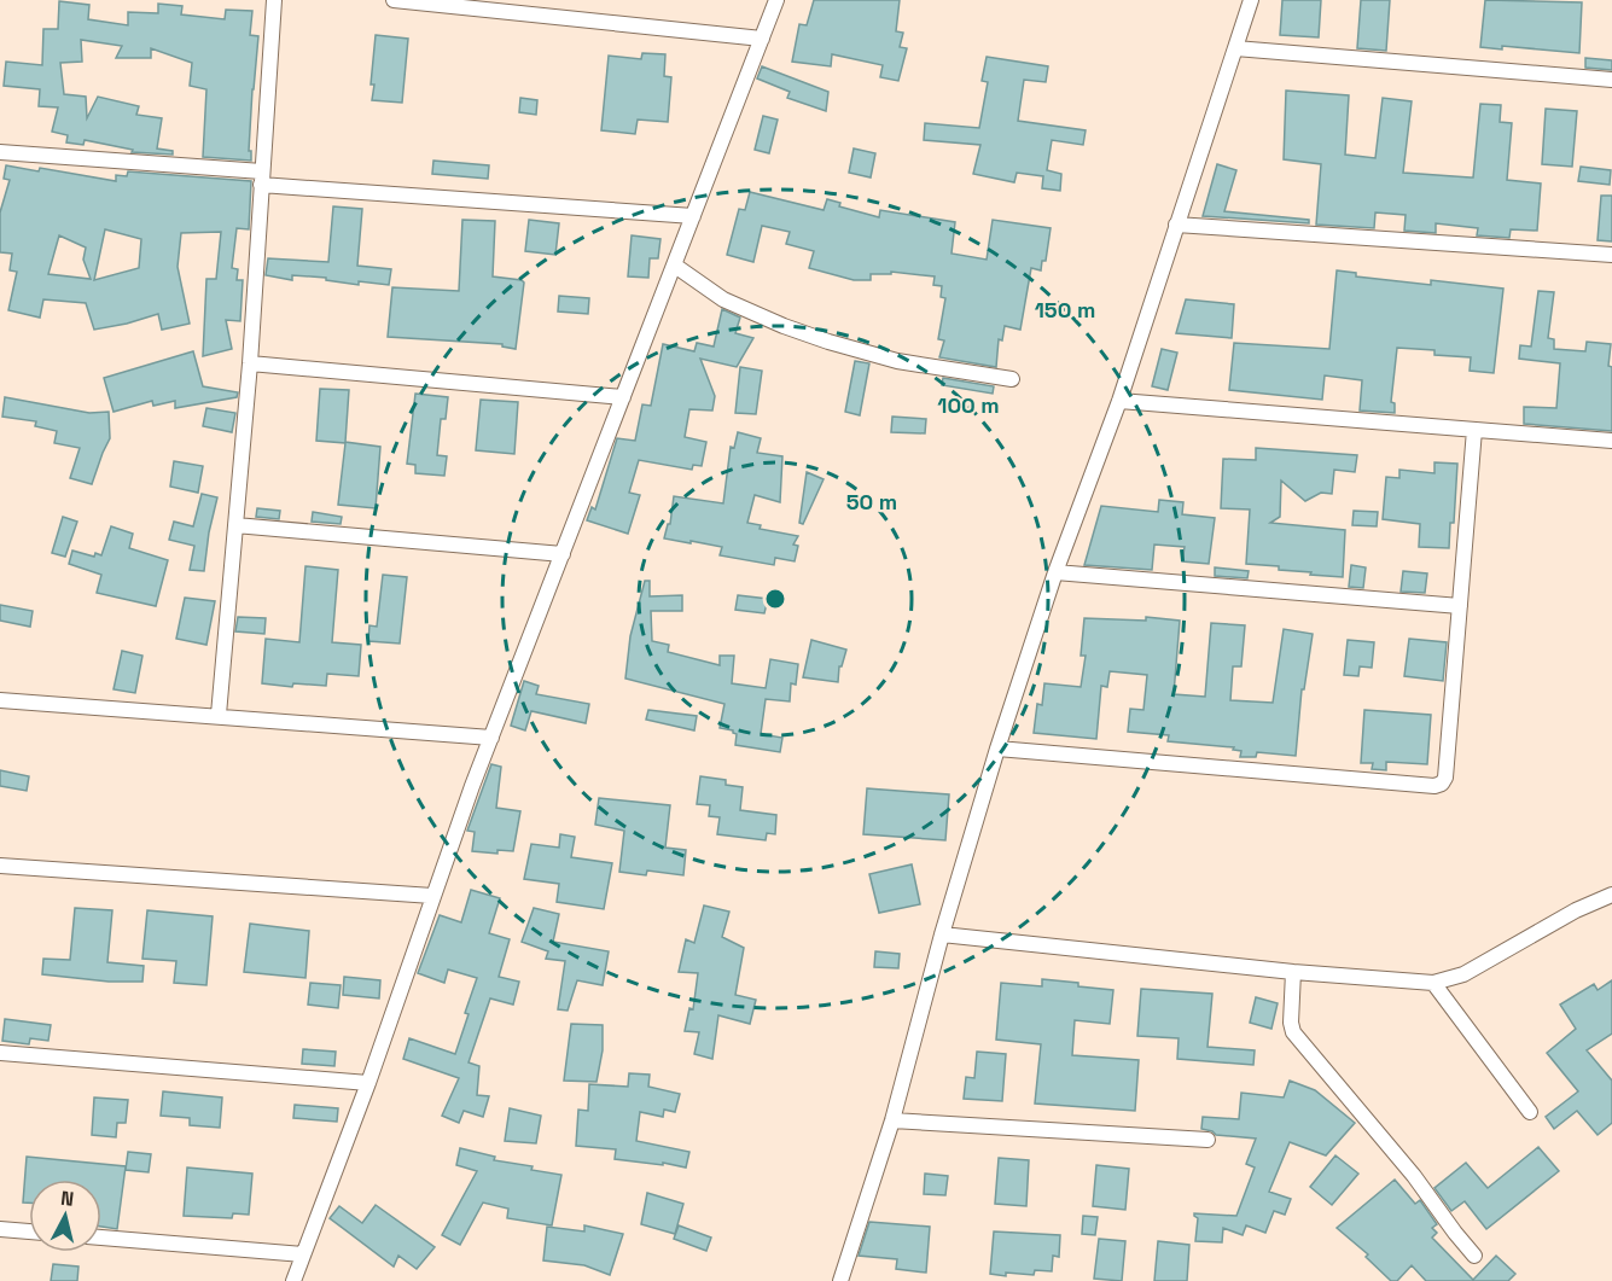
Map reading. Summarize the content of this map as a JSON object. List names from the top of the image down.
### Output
{
  "north": "top",
  "rings": ["150 m", "100 m", "50 m"]
}
